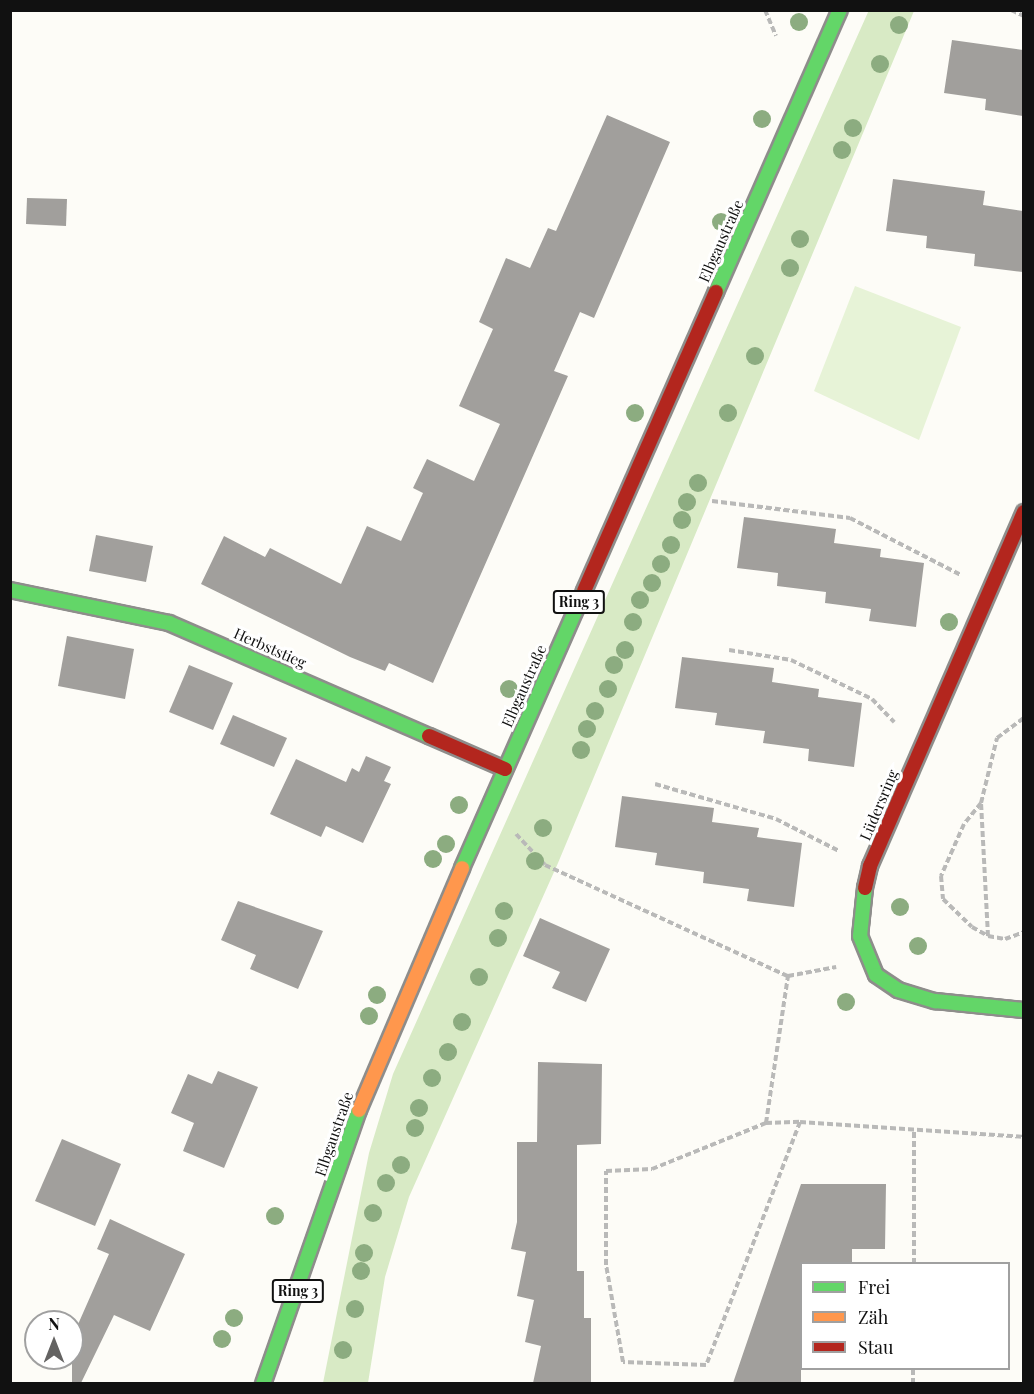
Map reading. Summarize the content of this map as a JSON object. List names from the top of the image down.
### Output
{
  "streets": {
    "main road": [
      "Elbgaustraße",
      "Ring 3",
      "Herbststieg",
      "Lüdersring"
    ]
  },
  "crossings": [
    ["Elbgaustraße", "Herbststieg"]
  ],
  "legend": ["Frei", "Zäh", "Stau"],
  "north": "top"
}
